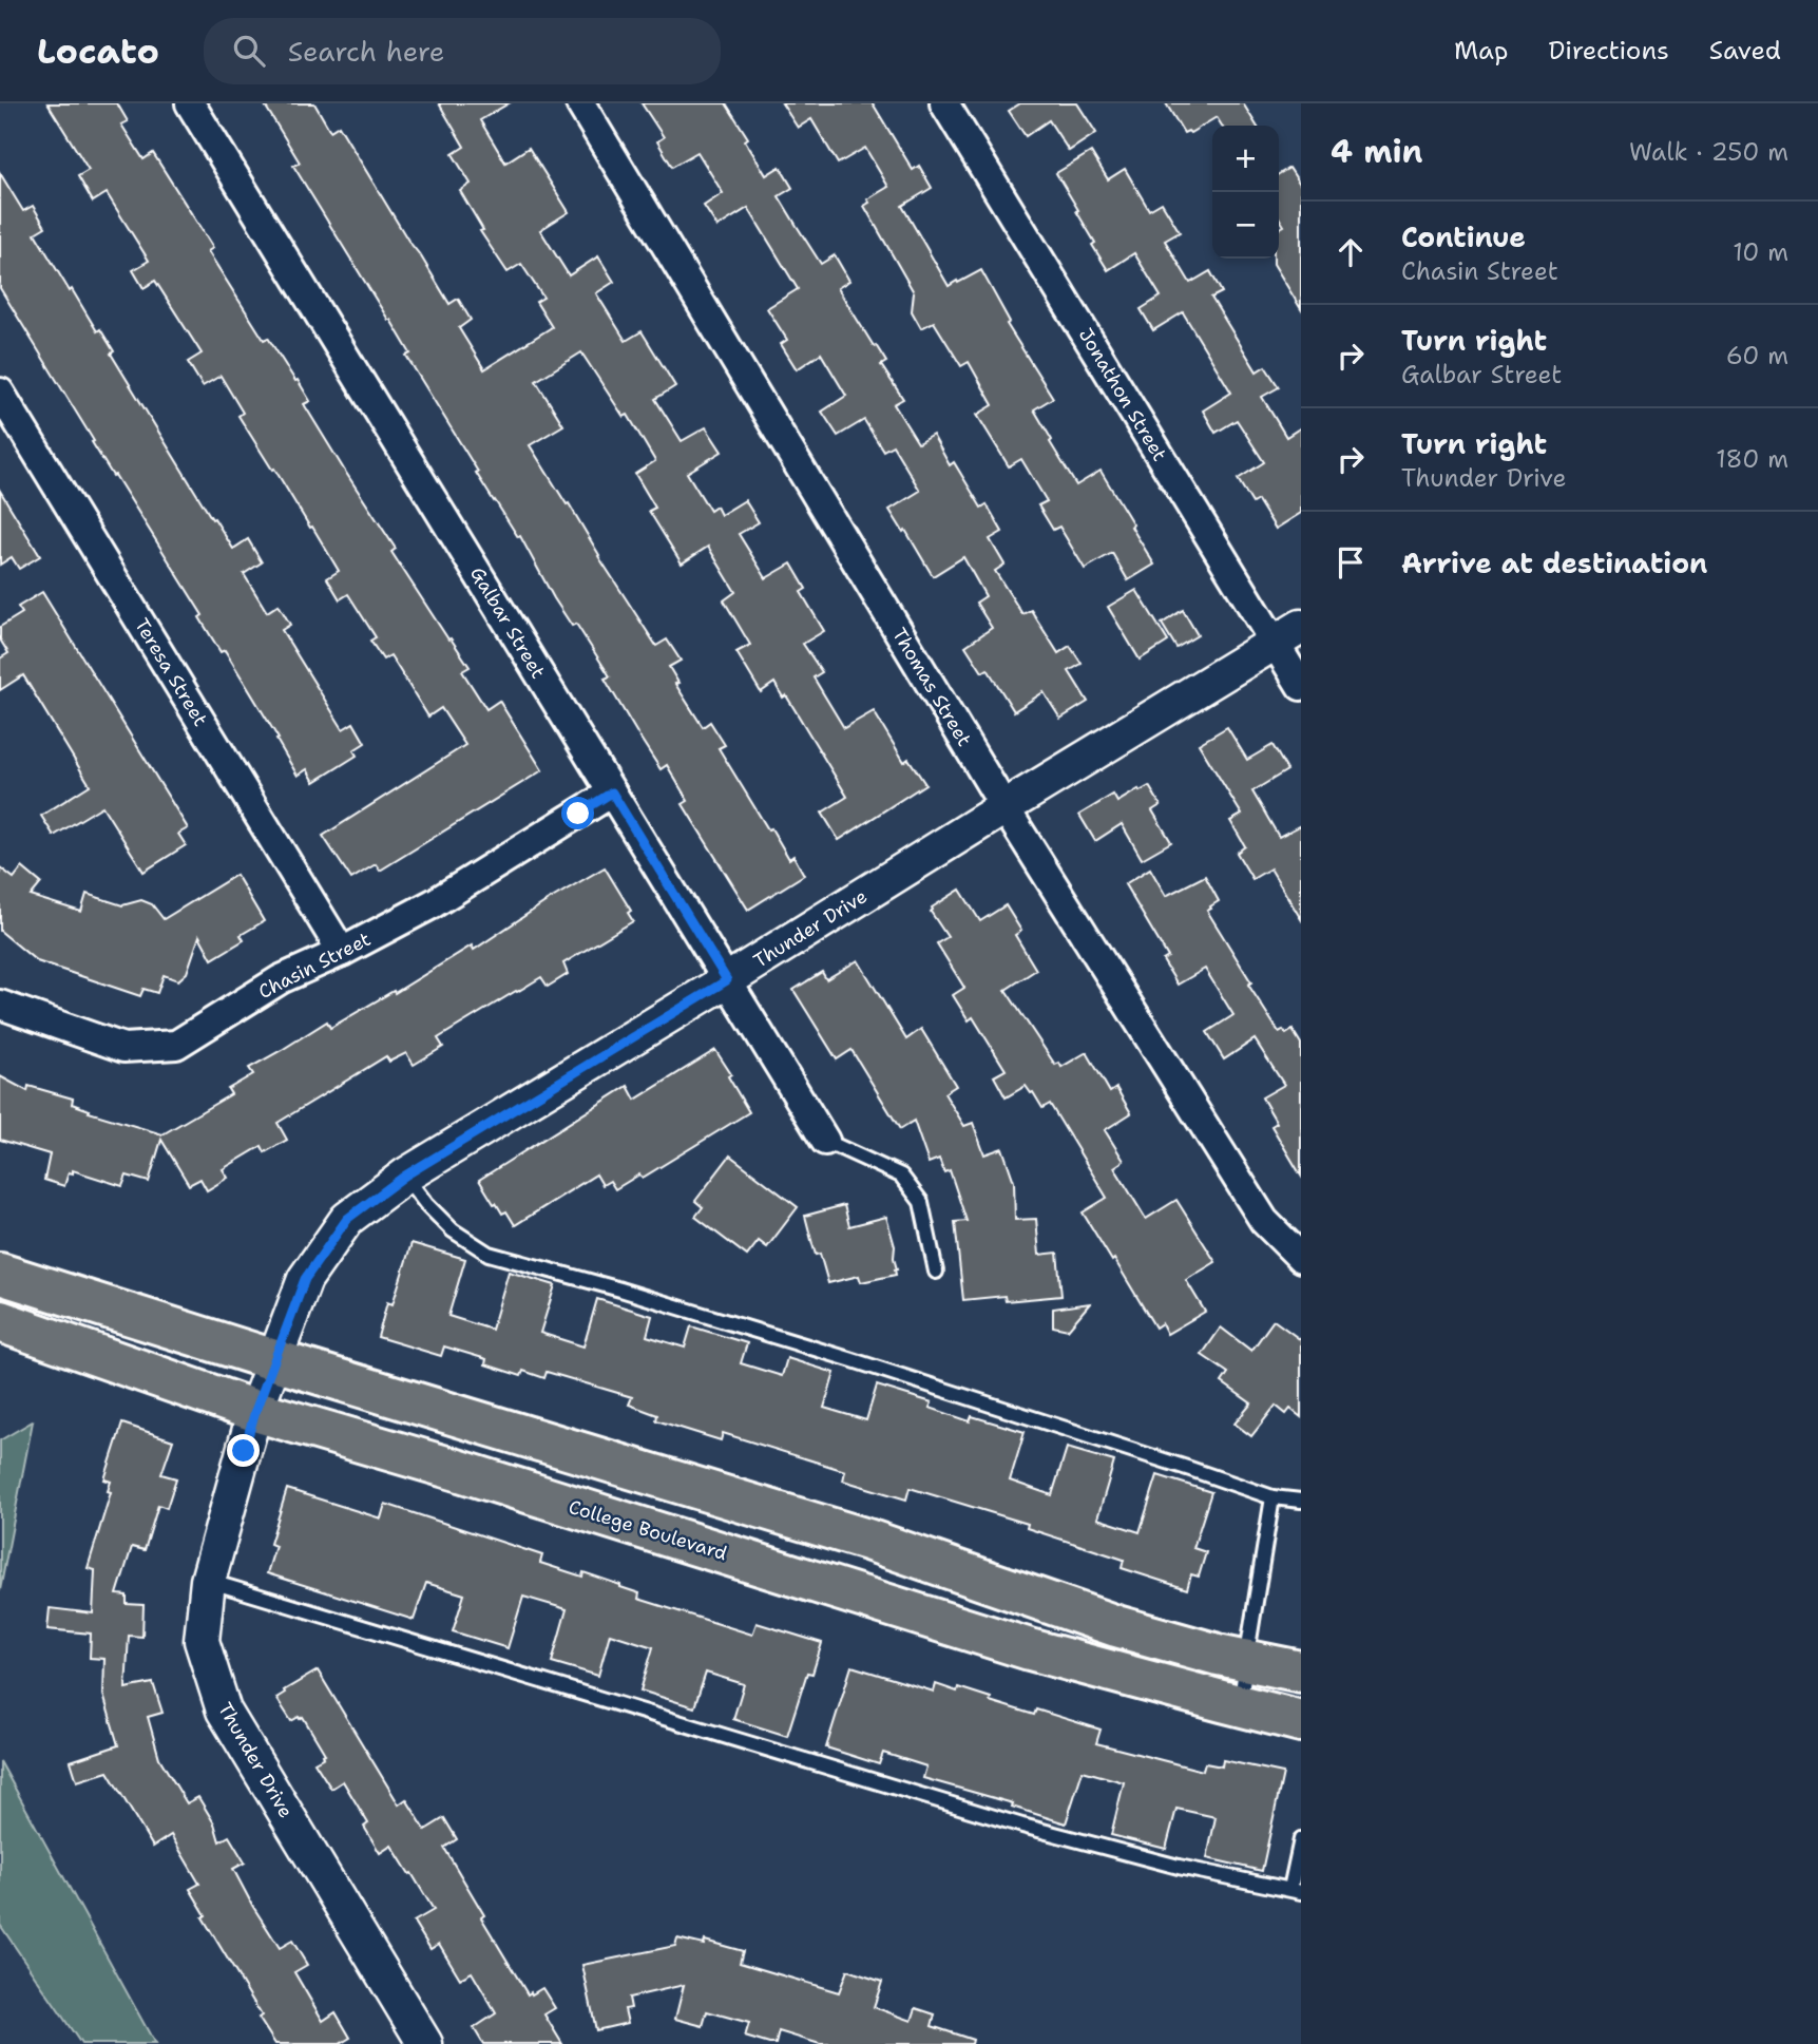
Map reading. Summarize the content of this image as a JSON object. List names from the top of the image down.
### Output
{
  "streets": {
    "main road": ["College Boulevard"],
    "street": [
      "Jonathon Street",
      "Galbar Street",
      "Teresa Street",
      "Thomas Street",
      "Thunder Drive",
      "Chasin Street"
    ]
  },
  "crossings": [
    ["Jonathon Street", "Thunder Drive"],
    ["Galbar Street", "Thunder Drive"],
    ["Galbar Street", "Chasin Street"],
    ["Teresa Street", "Chasin Street"],
    ["Thomas Street", "Thunder Drive"],
    ["Thunder Drive", "College Boulevard"]
  ],
  "page": {
    "header": "Locato",
    "search": "Search here",
    "nav": ["Map", "Directions", "Saved"],
    "heading": ["4 min", "Walk · 250 m"],
    "map_buttons": ["+", "−"],
    "list": [
      ["Continue", "Chasin Street", "10 m"],
      ["Turn right", "Galbar Street", "60 m"],
      ["Turn right", "Thunder Drive", "180 m"],
      "Arrive at destination"
    ]
  }
}
